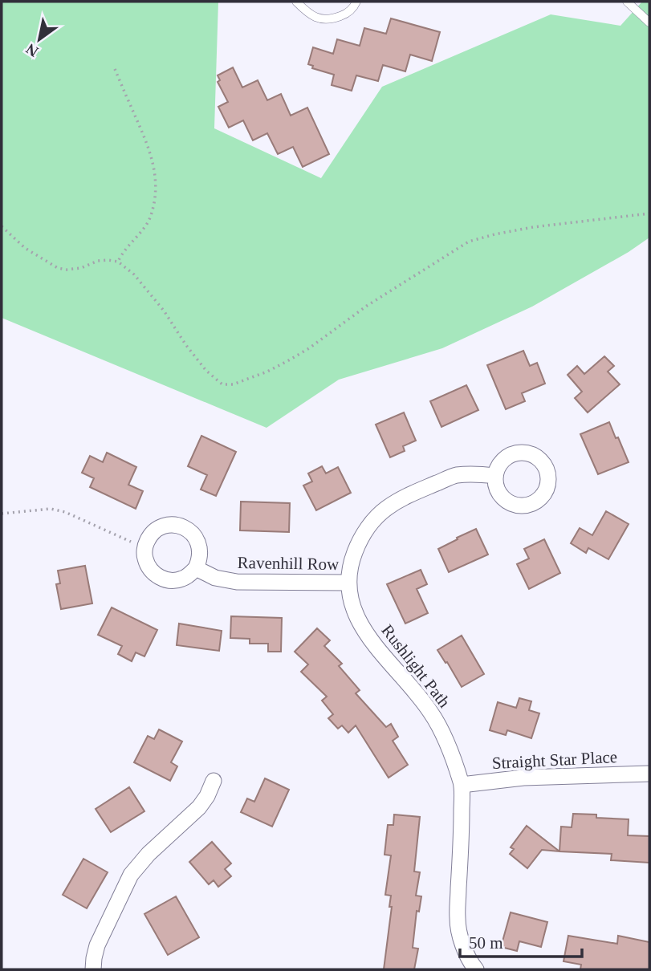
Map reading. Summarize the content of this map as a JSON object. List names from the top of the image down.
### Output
{
  "streets": {
    "street": ["Ravenhill Row", "Rushlight Path", "Straight Star Place"]
  },
  "crossings": [
    ["Ravenhill Row", "Rushlight Path"],
    ["Rushlight Path", "Straight Star Place"]
  ],
  "scale_bar": "50 m",
  "north": "bottom left"
}
